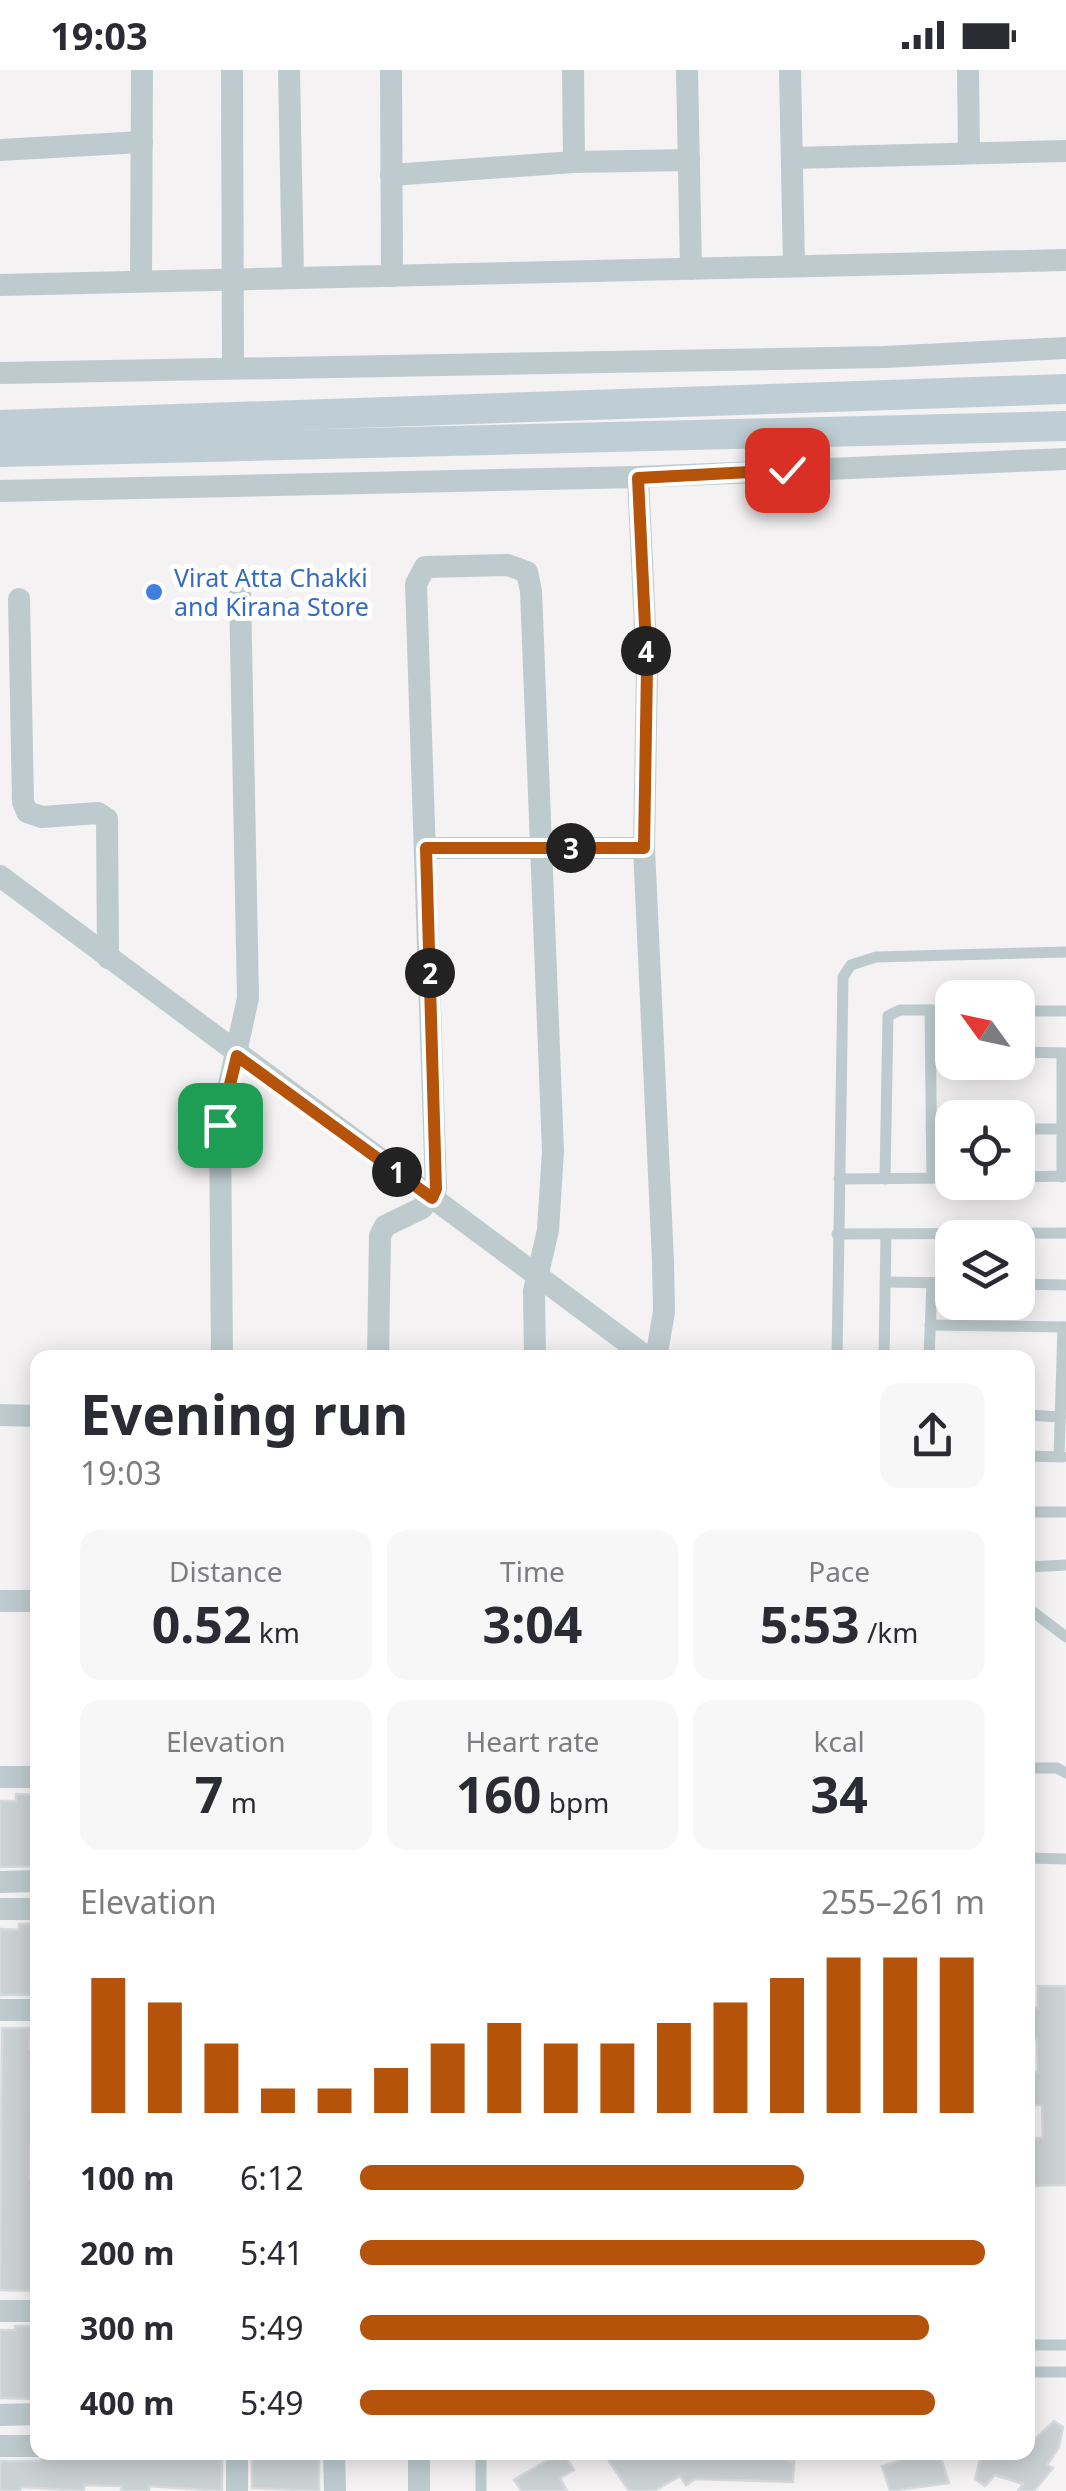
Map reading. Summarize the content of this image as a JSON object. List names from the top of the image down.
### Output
{
  "places": ["Virat Atta Chakki and Kirana Store"],
  "north": "top left",
  "page": {
    "status": "19:03",
    "pins": [
      "4",
      "3",
      "2",
      "1"
    ],
    "heading": ["Evening run", "19:03"],
    "stats": [
      ["Distance", "0.52 km"],
      ["Time", "3:04"],
      ["Pace", "5:53 /km"],
      ["Elevation", "7 m"],
      ["Heart rate", "160 bpm"],
      ["kcal", "34"]
    ],
    "chart": ["Elevation", "255–261 m"],
    "list": [
      {
        "name": "100 m",
        "note": "6:12"
      },
      {
        "name": "200 m",
        "note": "5:41"
      },
      {
        "name": "300 m",
        "note": "5:49"
      },
      {
        "name": "400 m",
        "note": "5:49"
      }
    ]
  }
}
